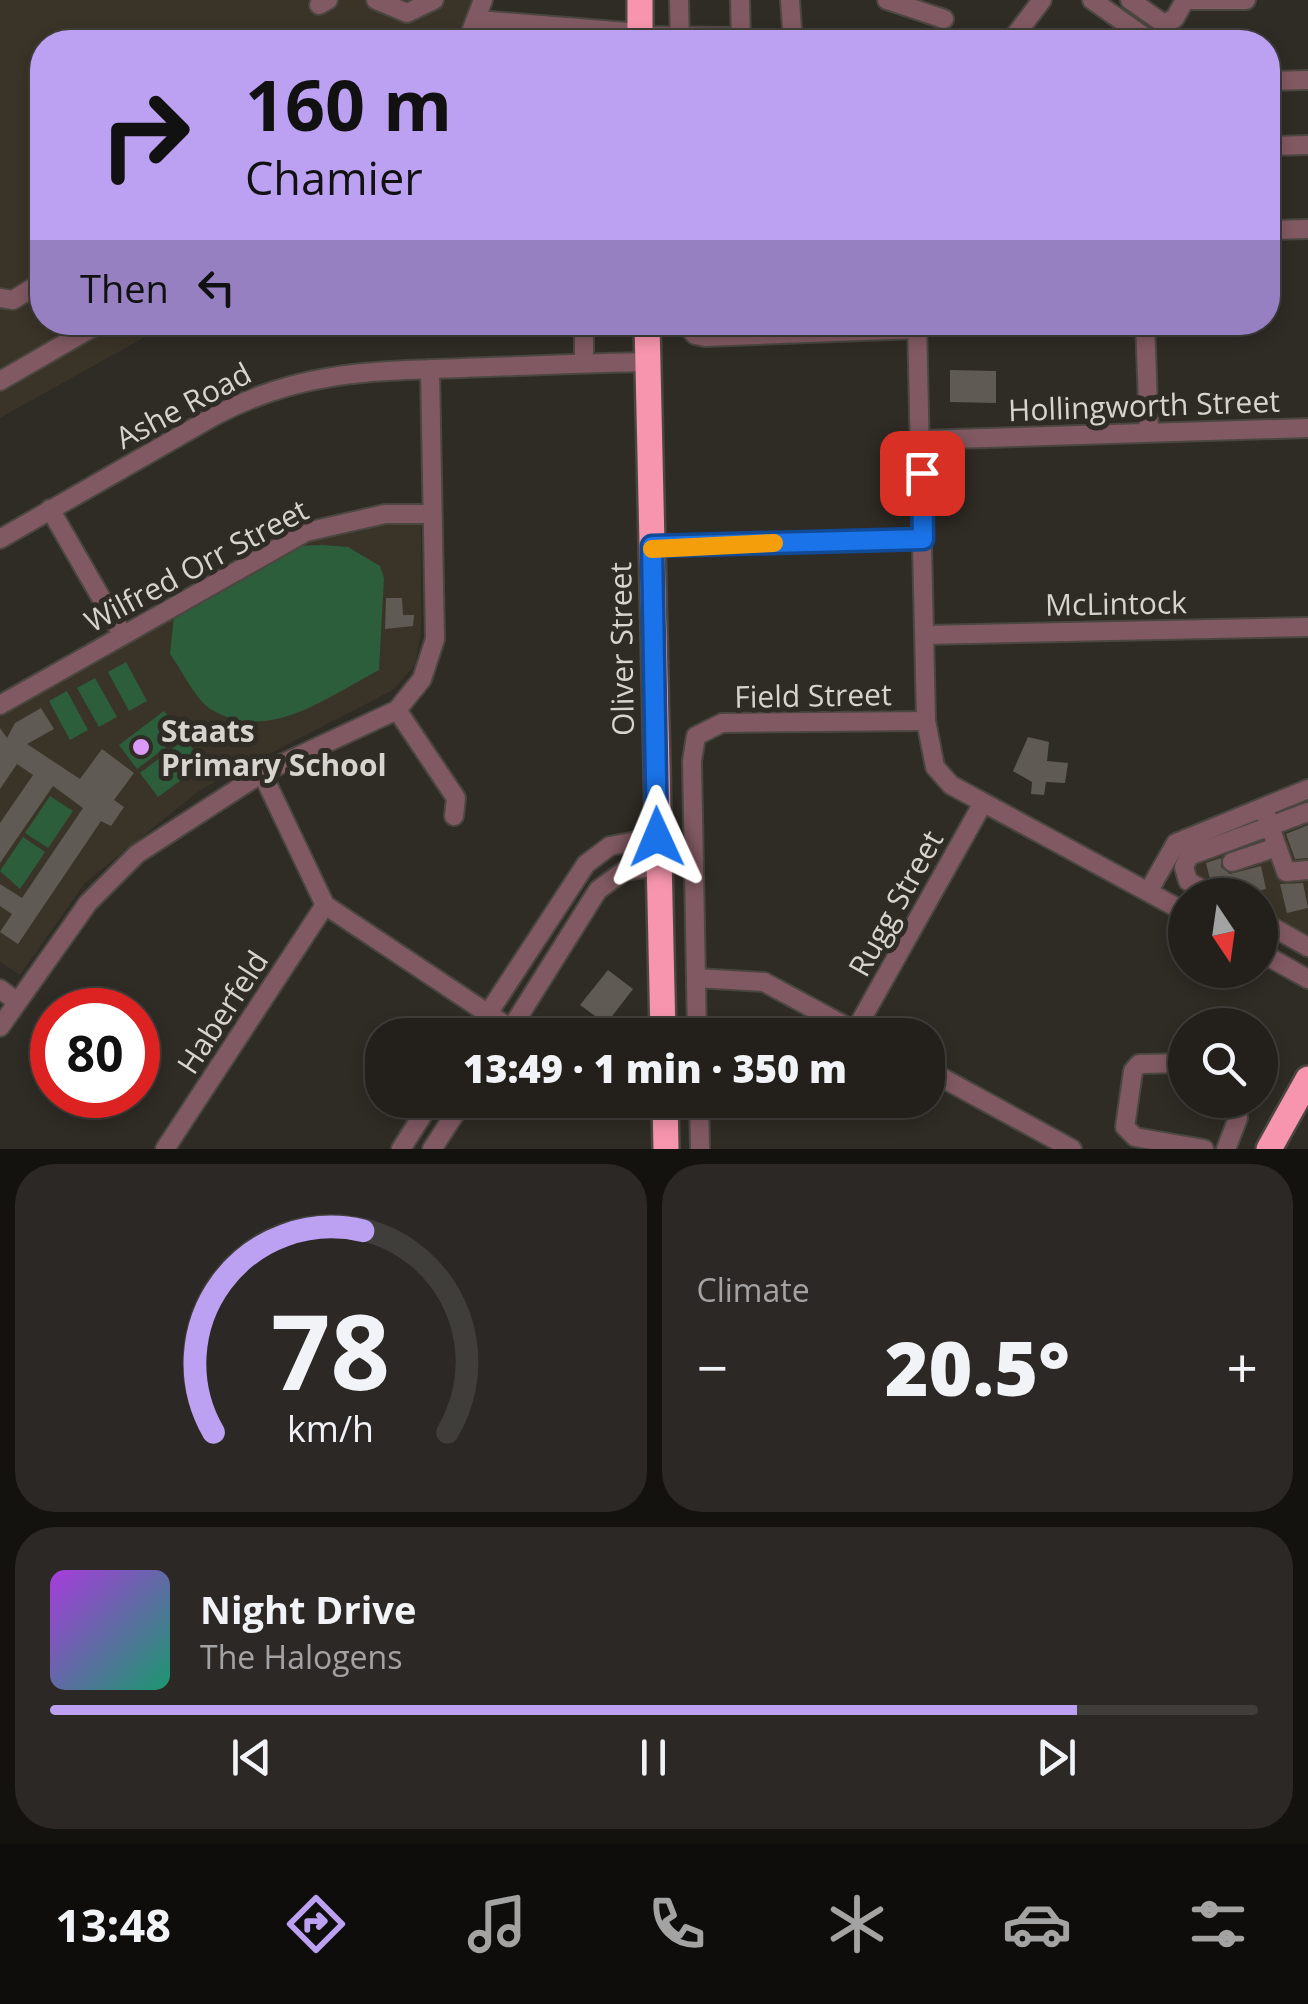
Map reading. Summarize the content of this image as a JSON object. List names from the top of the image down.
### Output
{
  "streets": {
    "highway": ["Oliver Street"],
    "street": [
      "Ashe Road",
      "Hollingworth Street",
      "Wilfred Orr Street",
      "McLintock",
      "Field Street",
      "Rugg Street",
      "Haberfeld"
    ]
  },
  "crossings": [
    ["Ashe Road", "Oliver Street"]
  ],
  "places": ["Staats Primary School"],
  "north": "bottom",
  "page": {
    "turn": ["160 m", "Chamier"],
    "then": "Then",
    "limit": "80",
    "trip": "13:49 · 1 min · 350 m",
    "tile": "Climate",
    "heat": ["−", "20.5°", "+"],
    "song": ["Night Drive", "The Halogens"],
    "tabs": "13:48",
    "gauge": ["78", "km/h"]
  }
}
